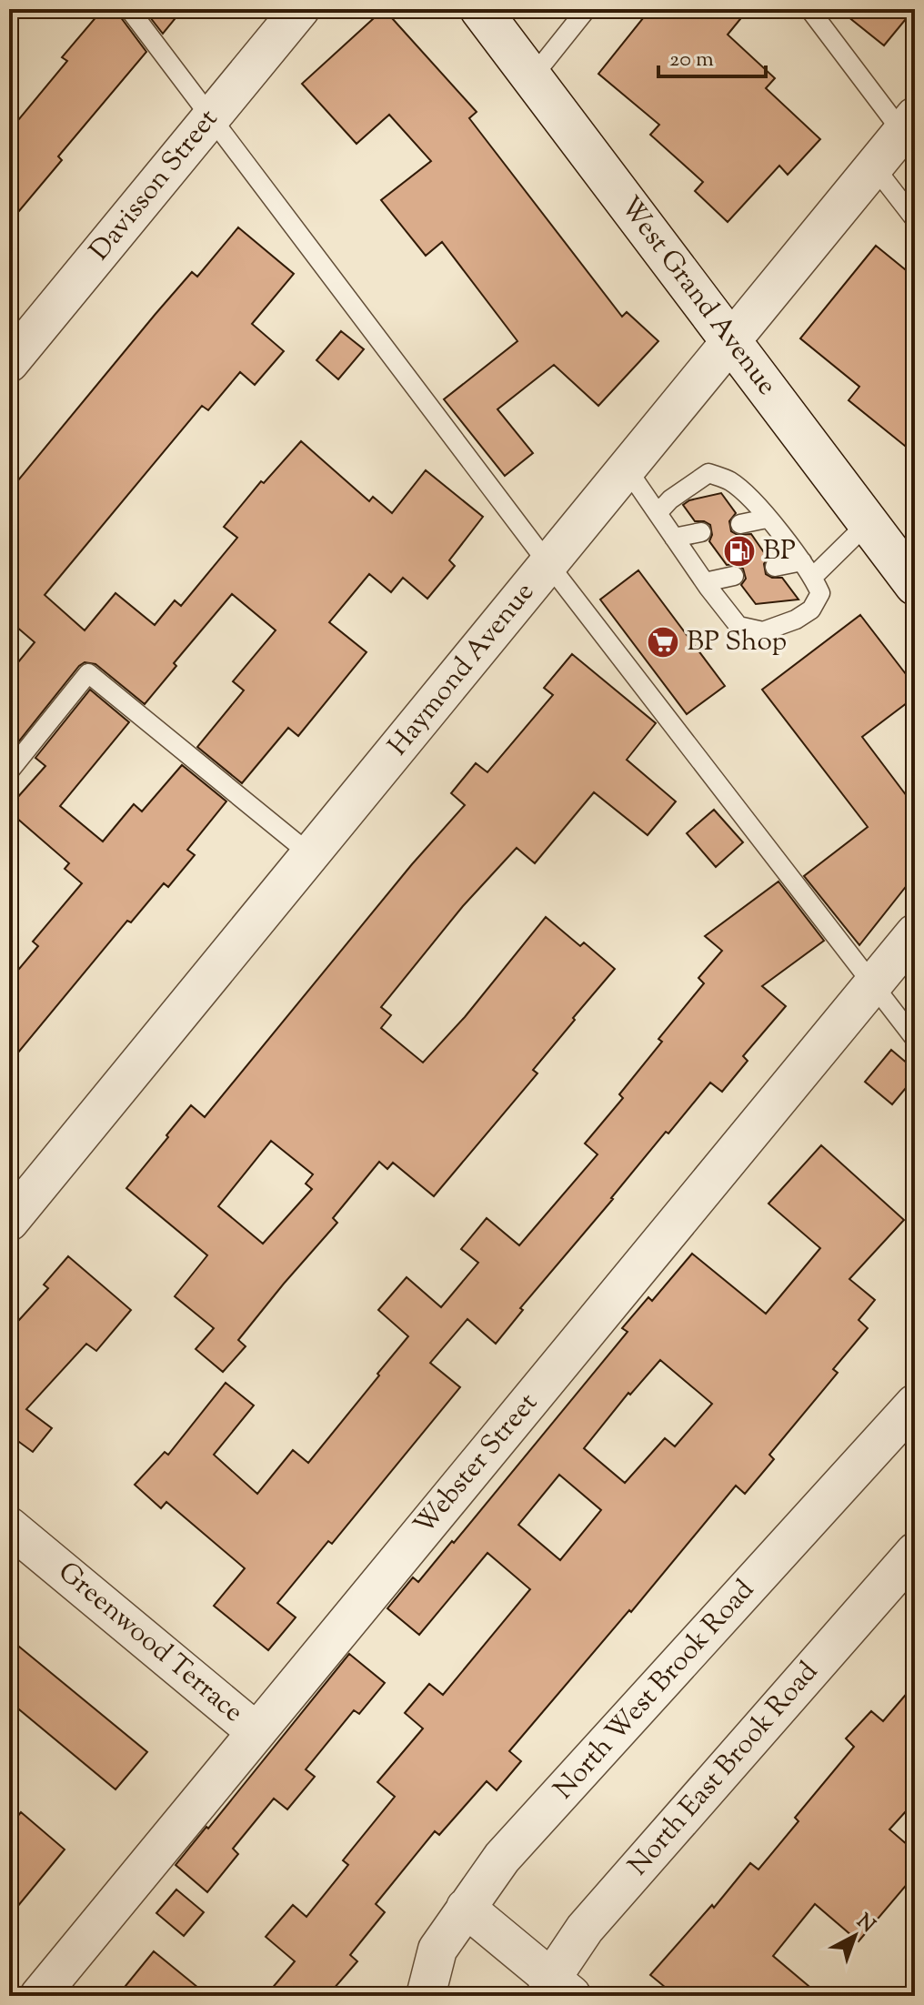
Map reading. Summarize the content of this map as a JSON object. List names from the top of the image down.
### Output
{
  "streets": {
    "main road": ["West Grand Avenue"],
    "street": [
      "Davisson Street",
      "Haymond Avenue",
      "Webster Street",
      "Greenwood Terrace",
      "North West Brook Road",
      "North East Brook Road"
    ]
  },
  "crossings": [
    ["West Grand Avenue", "Haymond Avenue"],
    ["Webster Street", "Greenwood Terrace"]
  ],
  "places": {
    "fuel station": ["BP"],
    "supermarket": ["BP Shop"]
  },
  "scale_bar": "20 m",
  "north": "top right"
}
